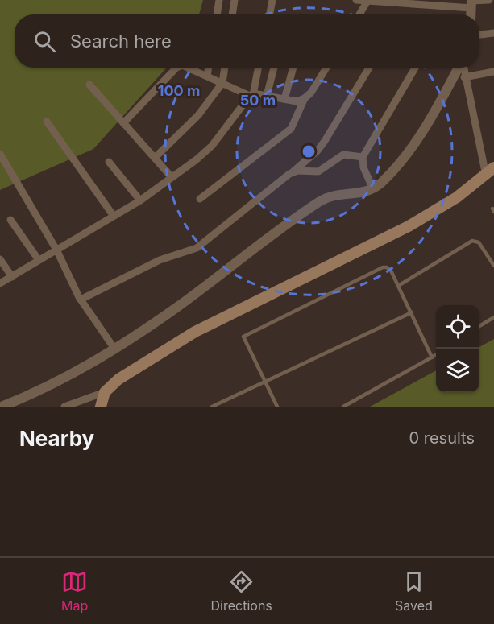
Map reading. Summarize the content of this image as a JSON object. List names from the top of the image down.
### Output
{
  "page": {
    "search": "Search here",
    "heading": ["Nearby", "0 results"],
    "nav": ["Map", "Directions", "Saved"]
  },
  "rings": ["100 m", "50 m"]
}
